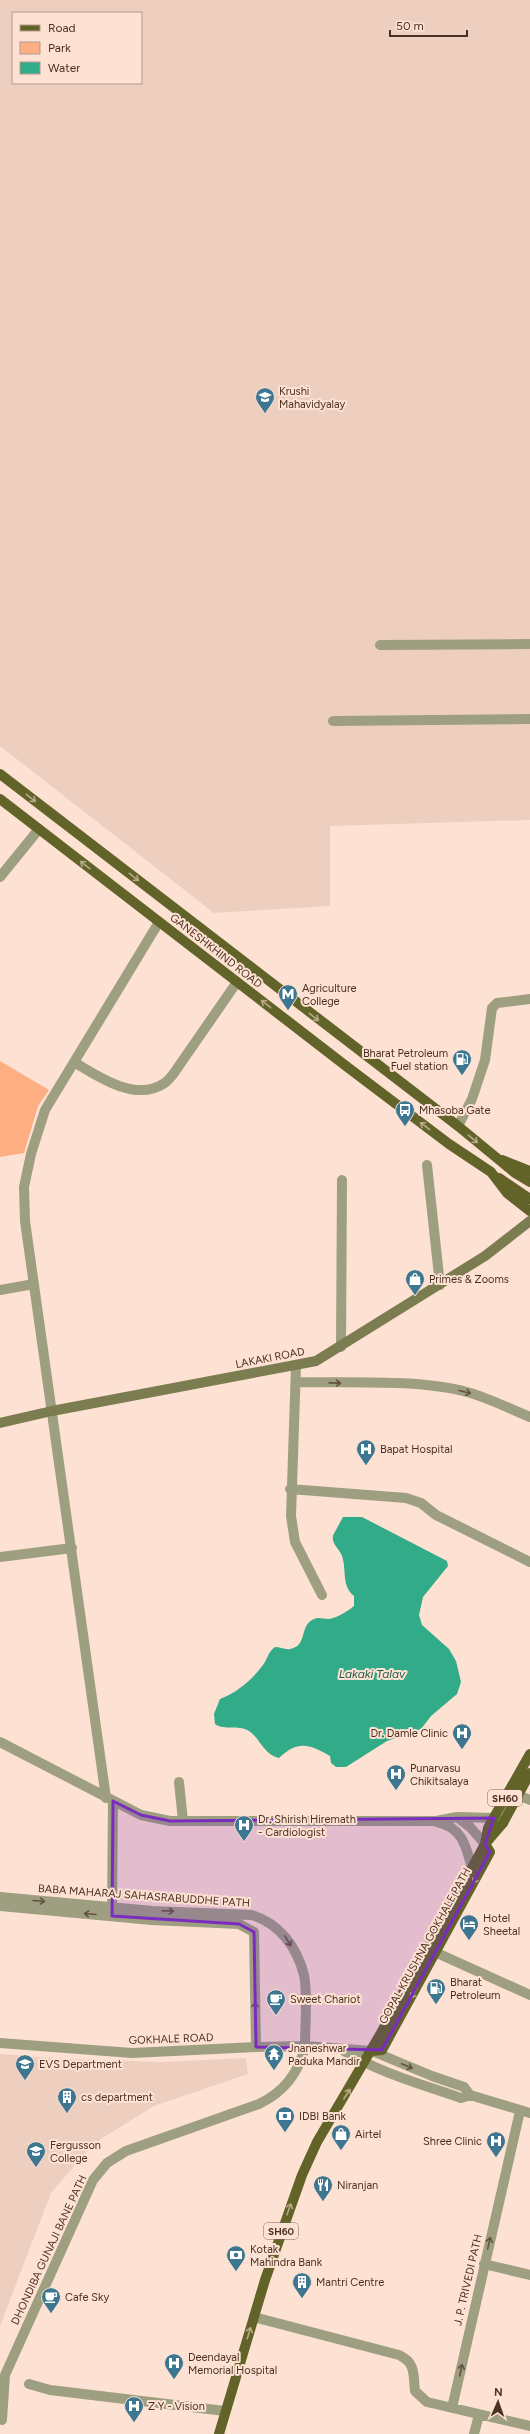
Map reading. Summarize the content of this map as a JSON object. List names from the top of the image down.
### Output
{
  "streets": {
    "main road": [
      "GANESHKHIND ROAD",
      "LAKAKI ROAD",
      "SH60",
      "GOPAL KRUSHNA GOKHALE PATH"
    ],
    "street": [
      "BABA MAHARAJ SAHASRABUDDHE PATH",
      "GOKHALE ROAD",
      "DHONDIBA GUNAJI BANE PATH",
      "J. P. TRIVEDI PATH"
    ]
  },
  "crossings": [
    ["BABA MAHARAJ SAHASRABUDDHE PATH", "GOKHALE ROAD"],
    ["BABA MAHARAJ SAHASRABUDDHE PATH", "DHONDIBA GUNAJI BANE PATH"],
    ["GOPAL KRUSHNA GOKHALE PATH", "GOKHALE ROAD"],
    ["GOKHALE ROAD", "DHONDIBA GUNAJI BANE PATH"]
  ],
  "one_way": ["J. P. TRIVEDI PATH"],
  "water": ["Lakaki Talav"],
  "places": {
    "school or university": ["Krushi Mahavidyalay", "EVS Department", "Fergusson College"],
    "metro station": ["Agriculture College"],
    "fuel station": ["Bharat Petroleum Fuel station", "Bharat Petroleum"],
    "bus stop": ["Mhasoba Gate"],
    "shop": ["Primes & Zooms", "Airtel"],
    "hospital": [
      "Bapat Hospital",
      "Dr. Damle Clinic",
      "Punarvasu Chikitsalaya",
      "Dr. Shirish Hiremath - Cardiologist",
      "Shree Clinic",
      "Deendayal Memorial Hospital",
      "Z Y - Vision"
    ],
    "hotel": ["Hotel Sheetal"],
    "cafe": ["Sweet Chariot", "Cafe Sky"],
    "temple": ["Jnaneshwar Paduka Mandir"],
    "building": ["cs department", "Mantri Centre"],
    "bank": ["IDBI Bank", "Kotak Mahindra Bank"],
    "restaurant": ["Niranjan"]
  },
  "legend": ["Road", "Park", "Water"],
  "scale_bar": "50 m",
  "north": "top"
}
